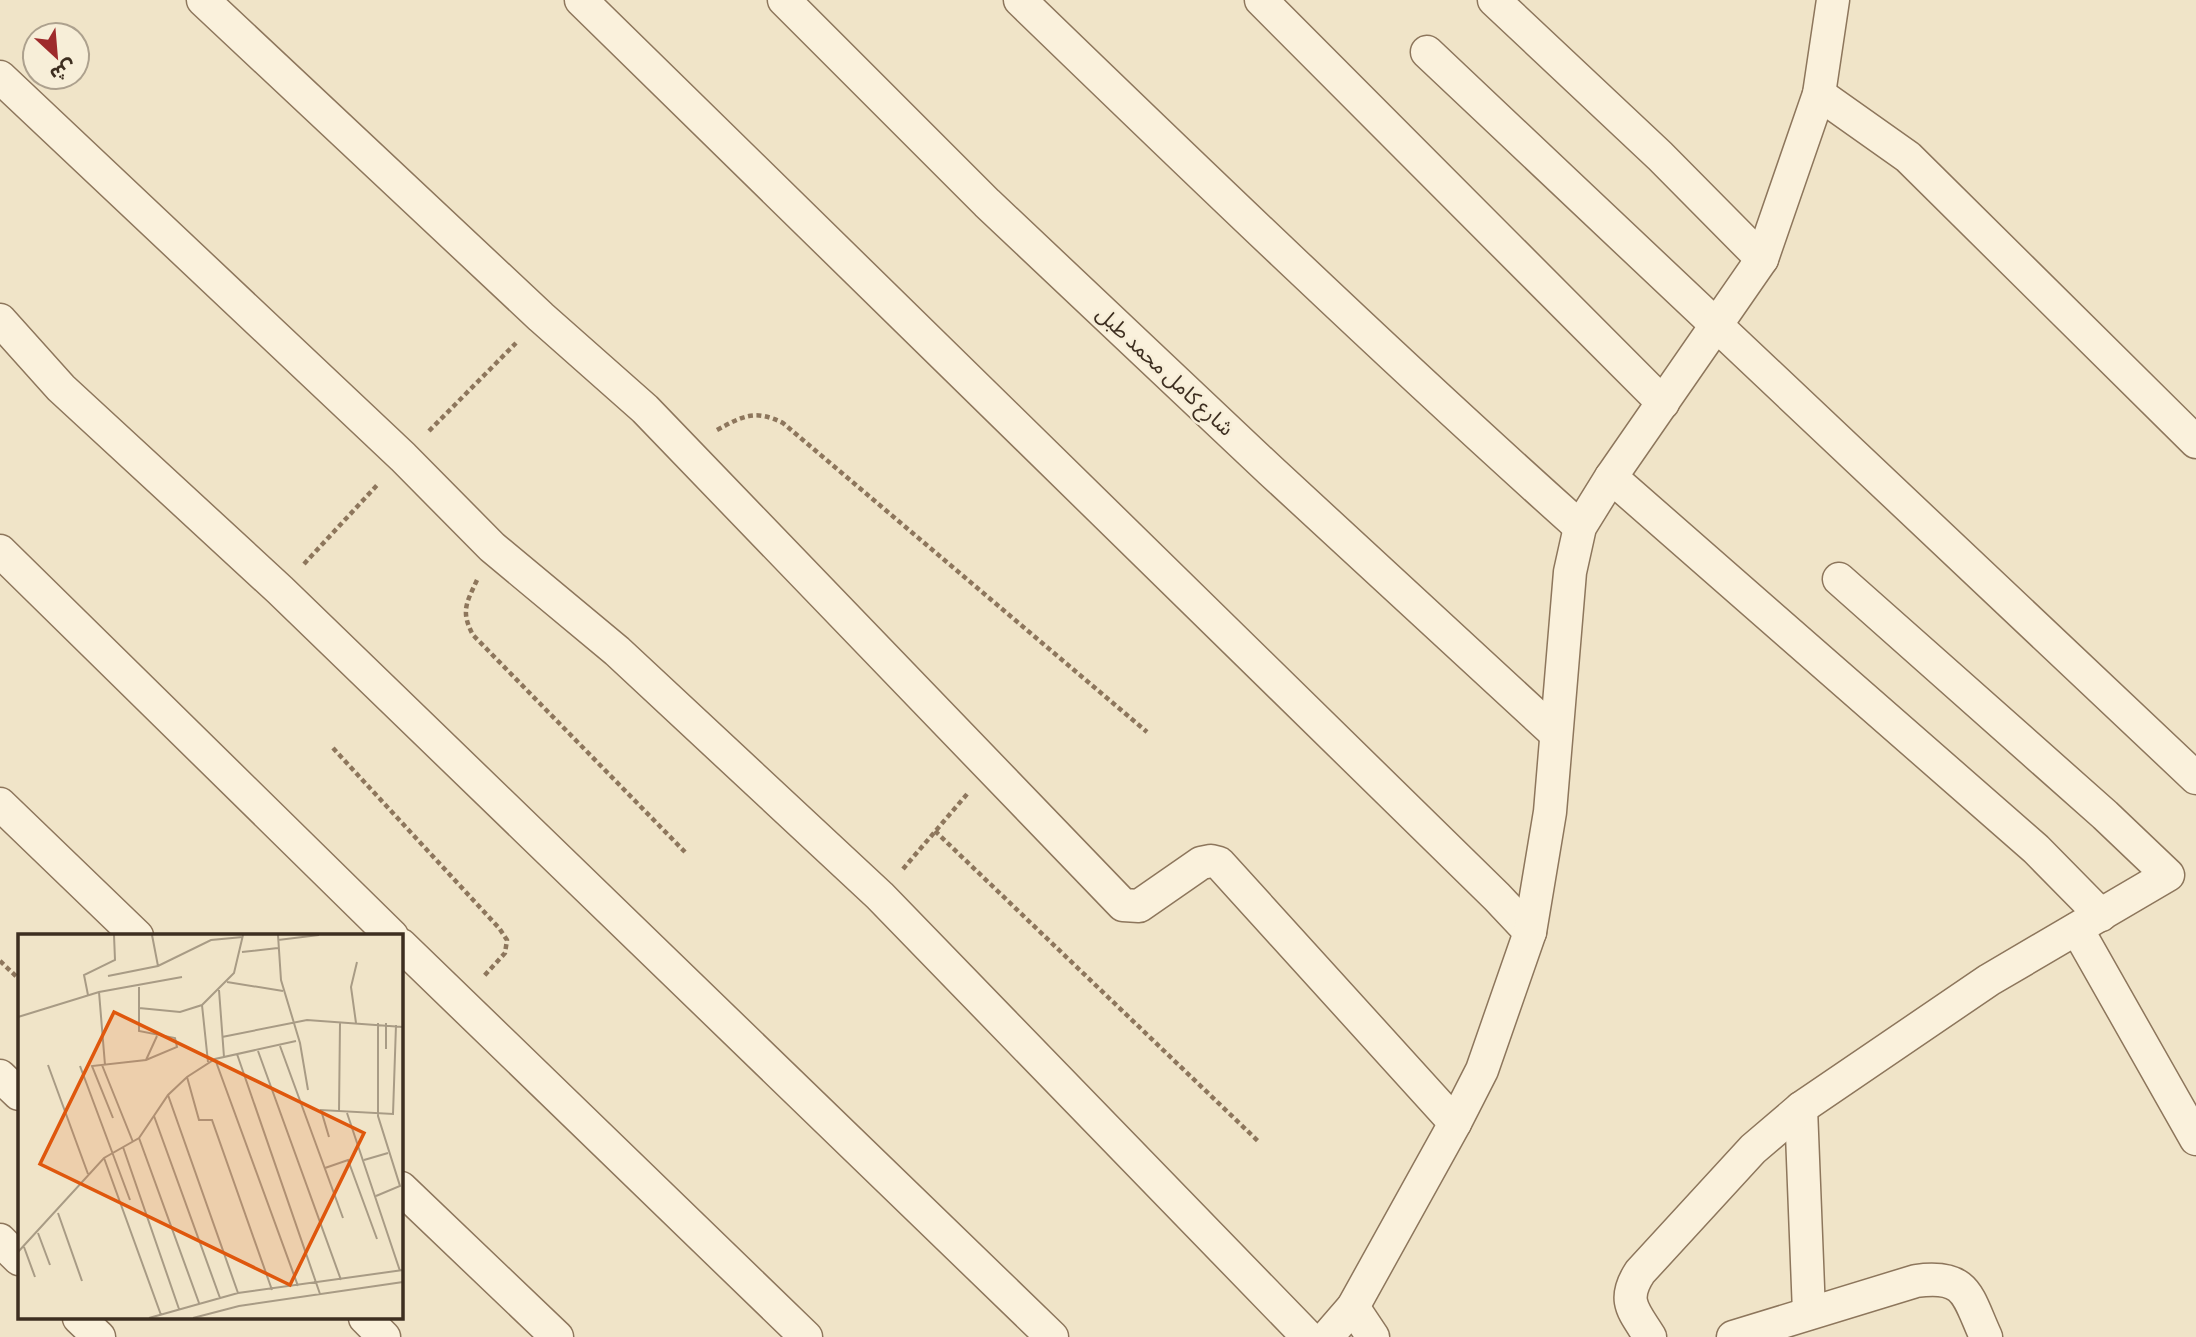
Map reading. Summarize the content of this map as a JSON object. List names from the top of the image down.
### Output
{
  "streets": {
    "street": ["شارع كامل محمد طبل"]
  },
  "north": "bottom right"
}
